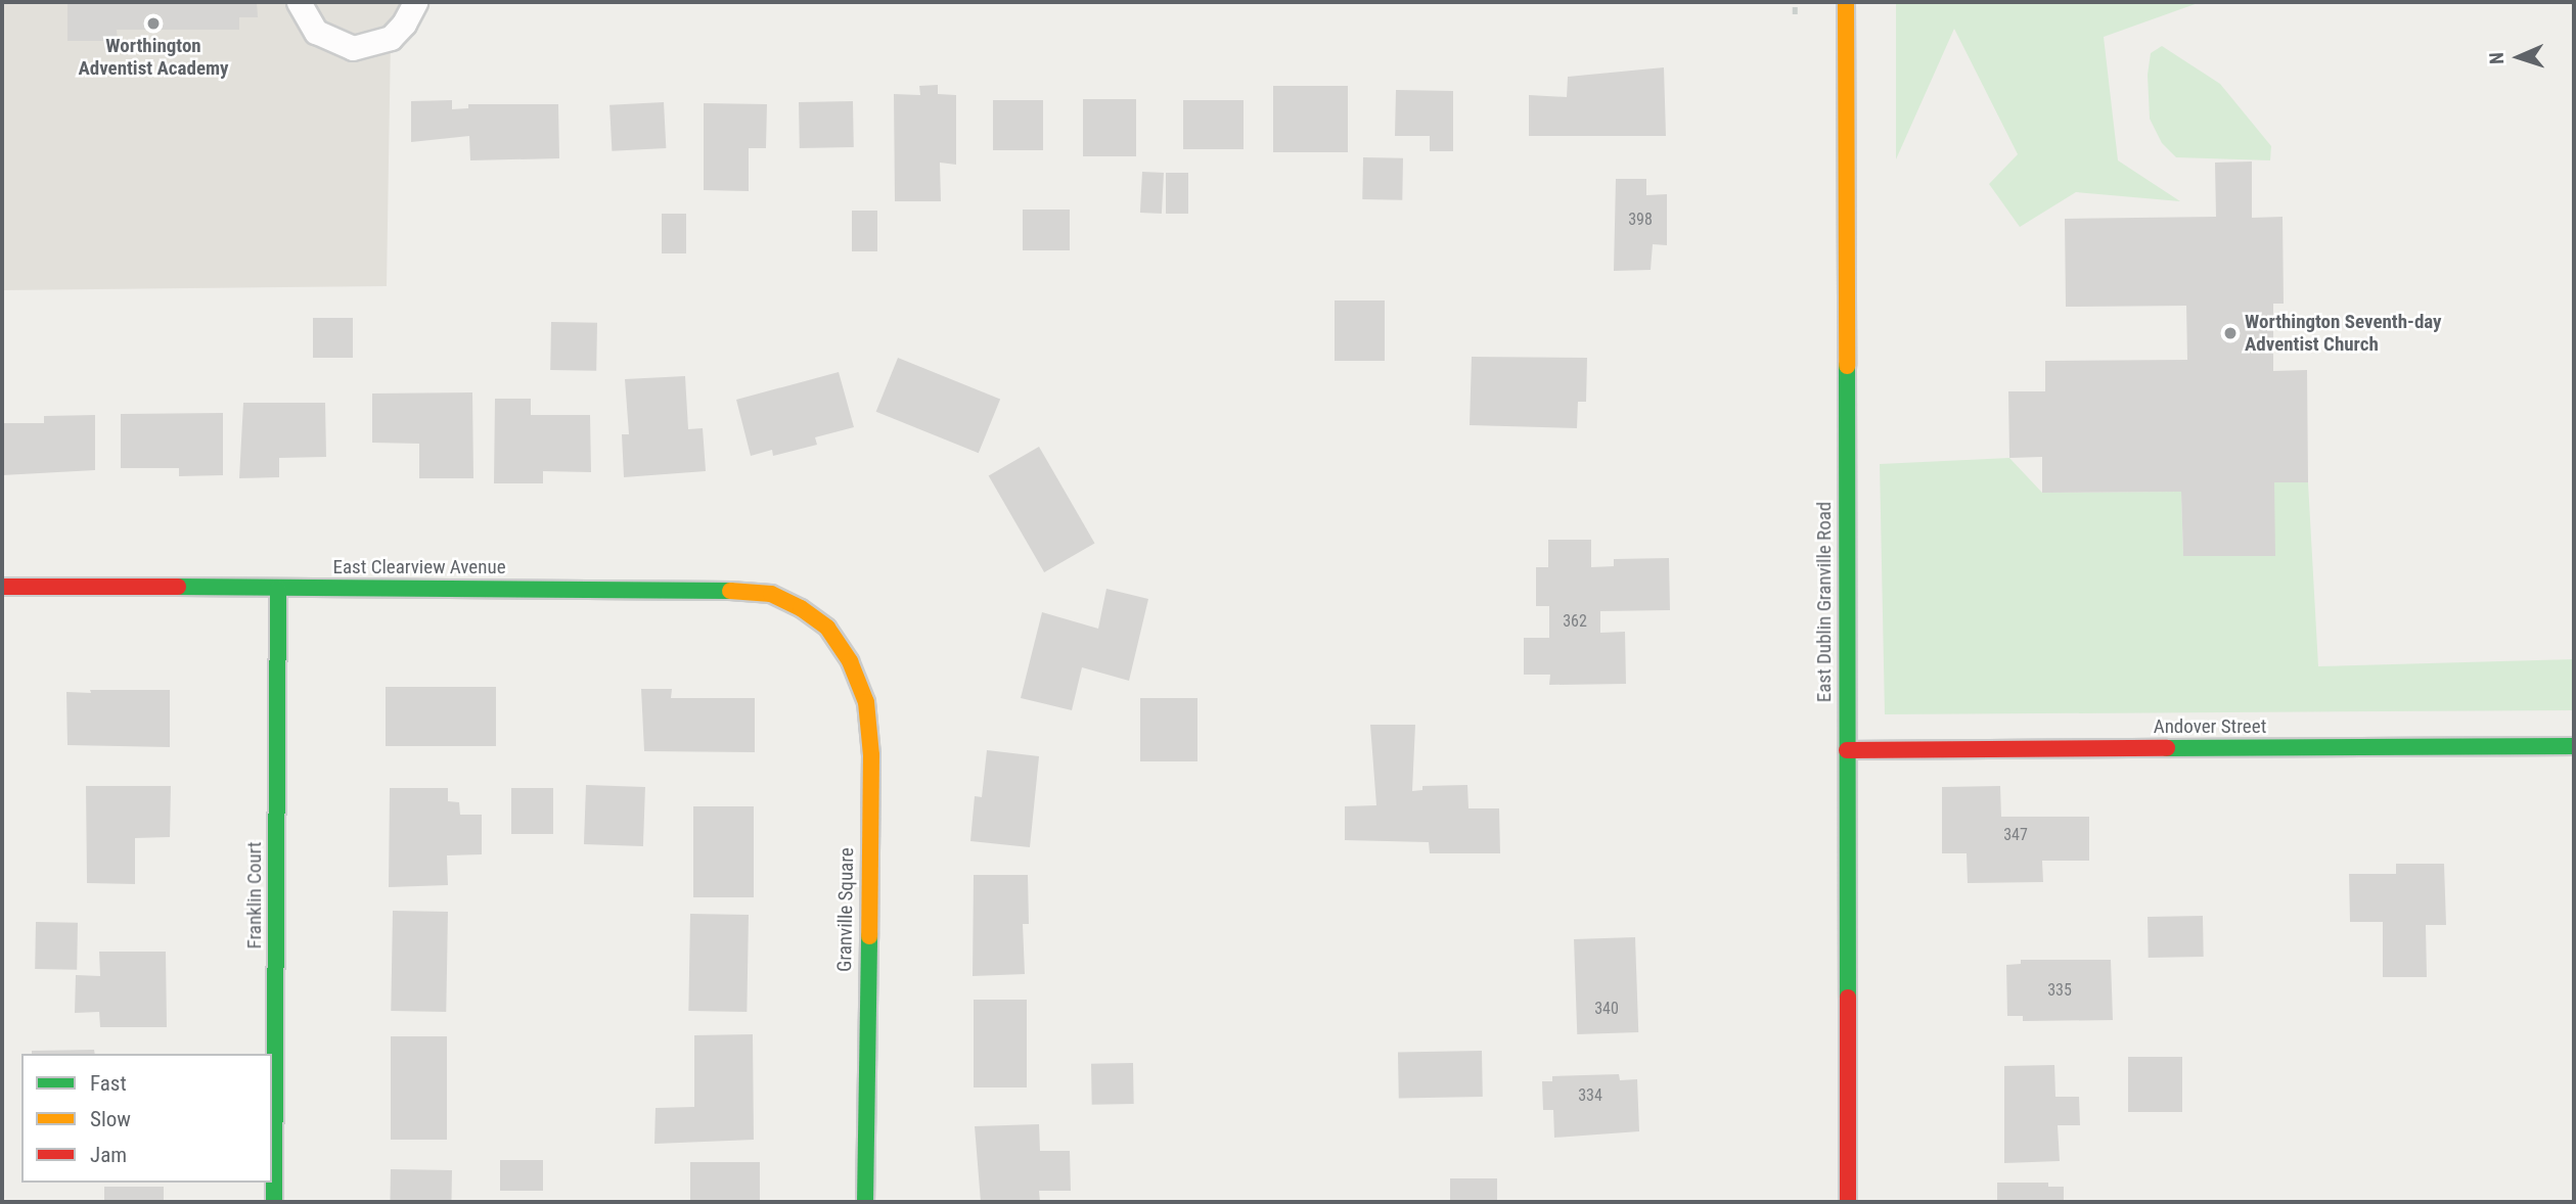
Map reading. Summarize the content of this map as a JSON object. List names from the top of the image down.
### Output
{
  "streets": {
    "street": [
      "East Clearview Avenue",
      "East Dublin Granville Road",
      "Andover Street",
      "Franklin Court",
      "Granville Square"
    ]
  },
  "crossings": [
    ["East Clearview Avenue", "Franklin Court"],
    ["East Clearview Avenue", "Granville Square"],
    ["East Dublin Granville Road", "Andover Street"]
  ],
  "places": ["Worthington Adventist Academy", "Worthington Seventh-day Adventist Church"],
  "house_numbers": [
    "398",
    "362",
    "347",
    "335",
    "340",
    "334"
  ],
  "legend": ["Fast", "Slow", "Jam"],
  "north": "left"
}
